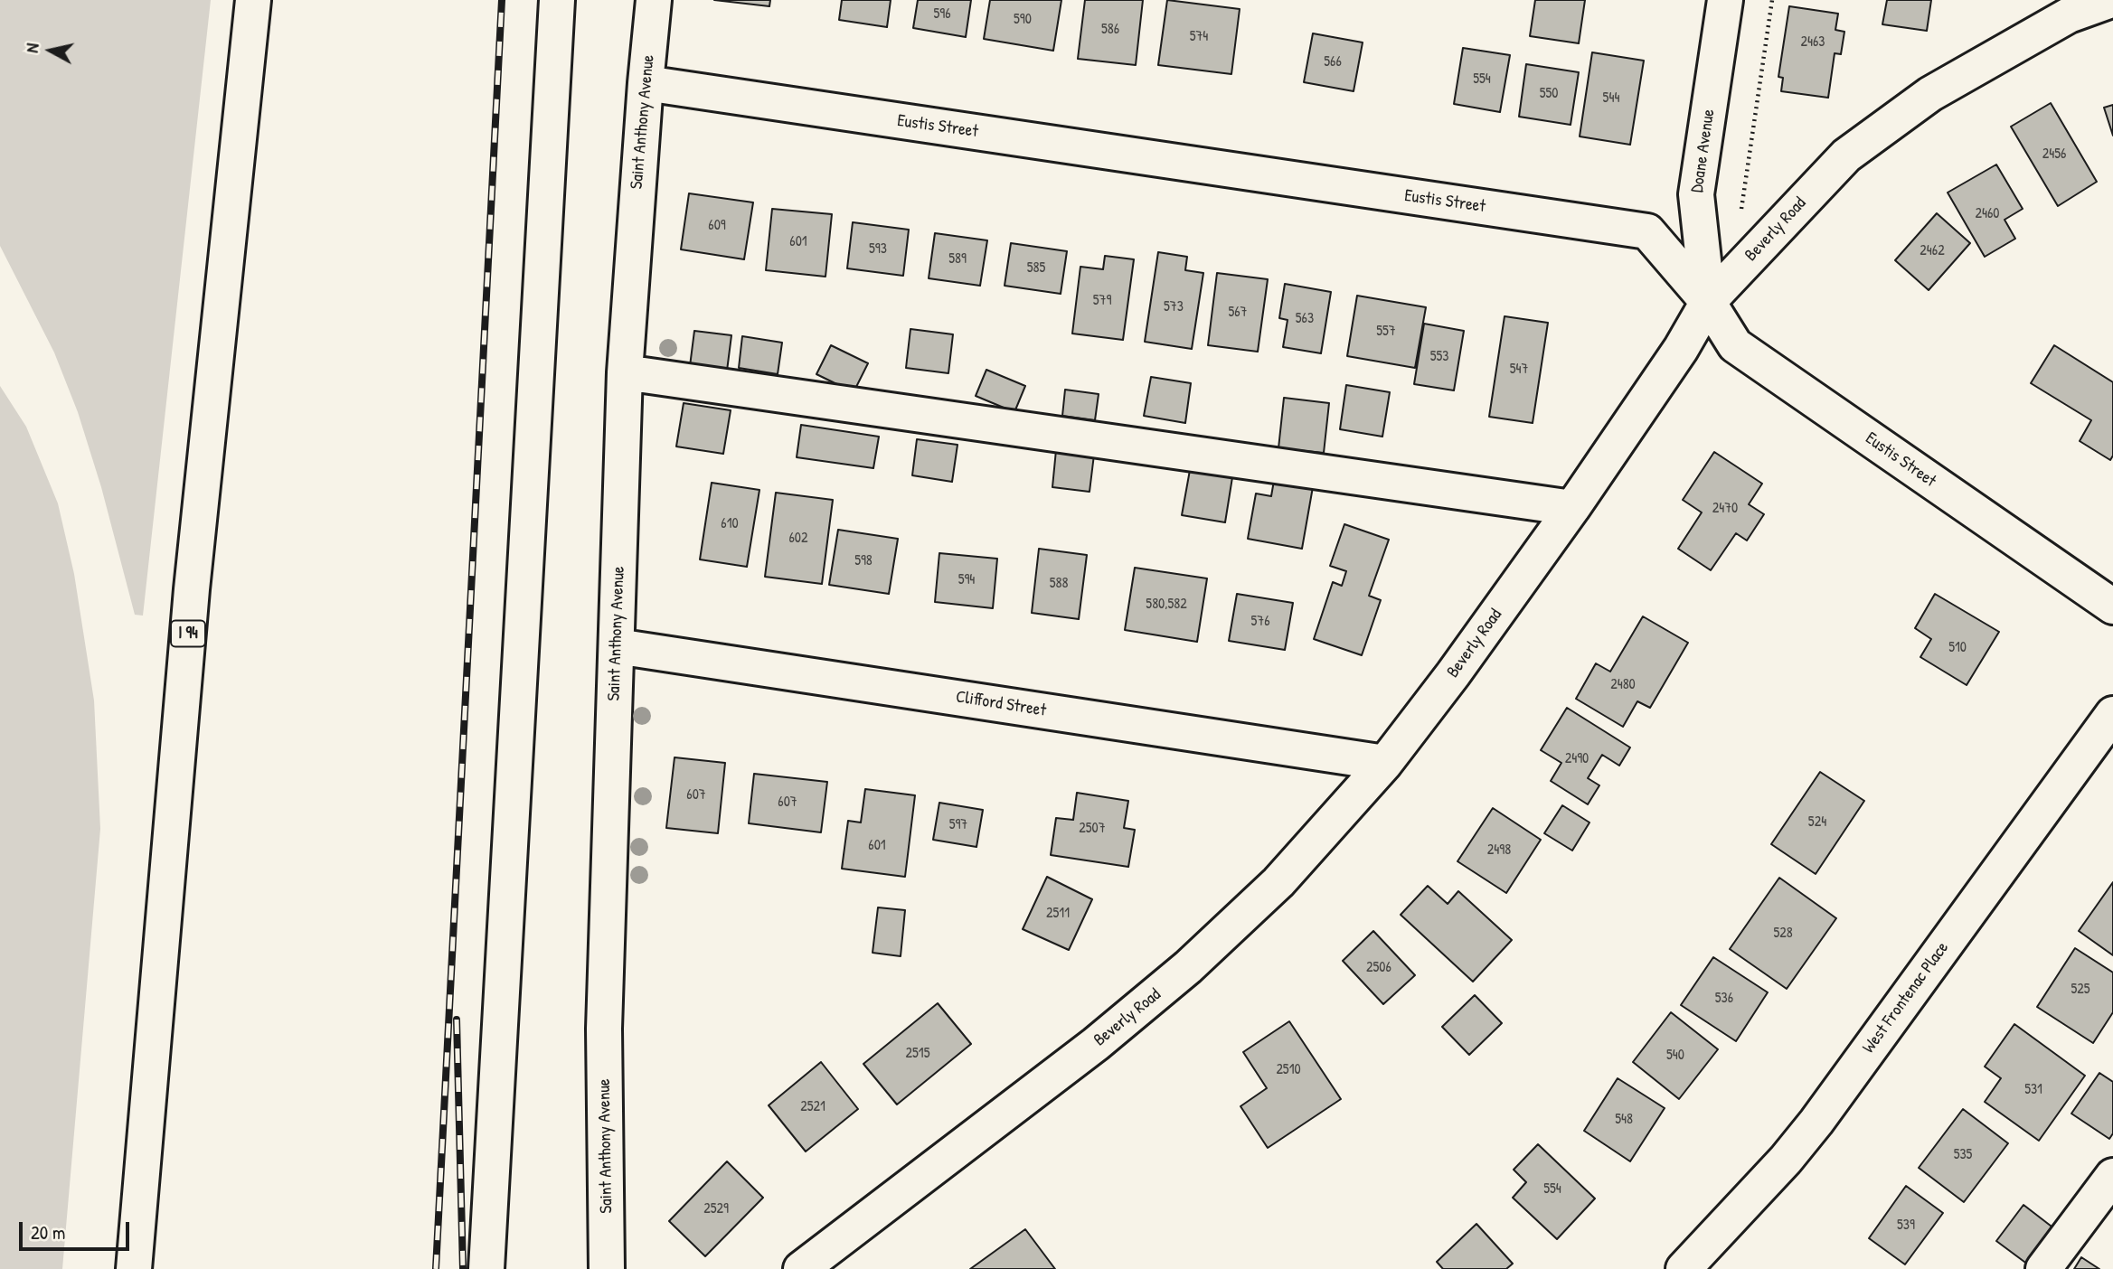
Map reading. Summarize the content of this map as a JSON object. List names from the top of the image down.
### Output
{
  "streets": {
    "main road": [
      "Saint Anthony Avenue",
      "Eustis Street",
      "Doane Avenue",
      "Beverly Road",
      "I 94",
      "Clifford Street",
      "West Frontenac Place"
    ]
  },
  "crossings": [
    ["Saint Anthony Avenue", "Eustis Street"],
    ["Saint Anthony Avenue", "Clifford Street"],
    ["Eustis Street", "Doane Avenue"],
    ["Eustis Street", "Beverly Road"],
    ["Doane Avenue", "Beverly Road"],
    ["Beverly Road", "Clifford Street"]
  ],
  "house_numbers": [
    "596",
    "590",
    "586",
    "574",
    "2463",
    "566",
    "554",
    "550",
    "544",
    "2456",
    "2460",
    "609",
    "601",
    "593",
    "2462",
    "589",
    "585",
    "579",
    "573",
    "567",
    "563",
    "557",
    "553",
    "547",
    "2470",
    "610",
    "602",
    "598",
    "594",
    "588",
    "580,582",
    "576",
    "510",
    "2480",
    "2490",
    "607",
    "607",
    "524",
    "597",
    "2507",
    "601",
    "2498",
    "2511",
    "528",
    "2506",
    "525",
    "536",
    "2515",
    "540",
    "2510",
    "531",
    "2521",
    "548",
    "535",
    "554",
    "2529",
    "539"
  ],
  "scale_bar": "20 m",
  "north": "left"
}
